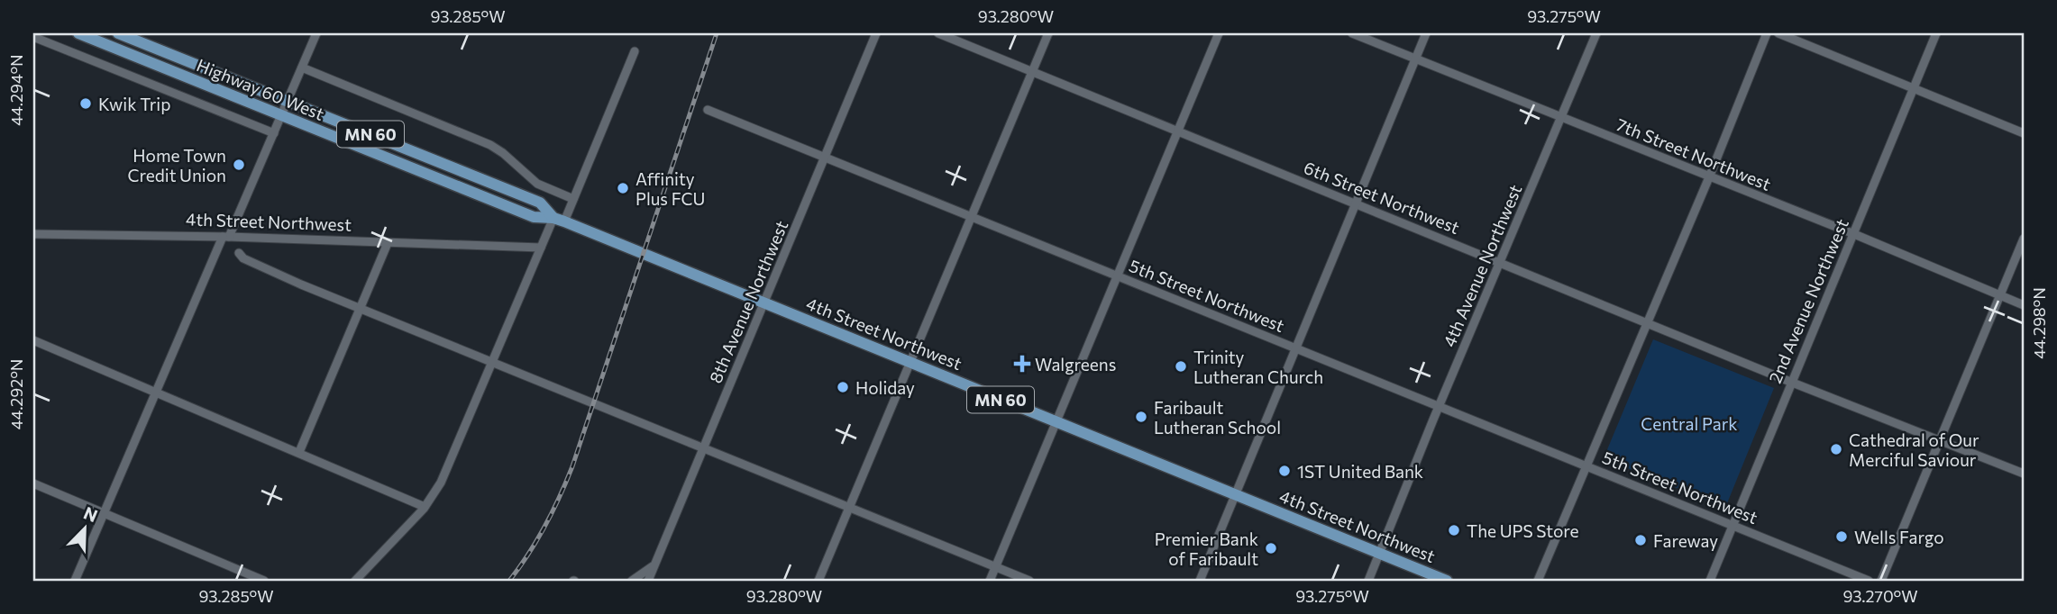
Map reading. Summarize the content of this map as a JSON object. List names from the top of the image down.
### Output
{
  "streets": {
    "main road": ["Highway 60 West", "MN 60", "4th Street Northwest"],
    "street": [
      "7th Street Northwest",
      "6th Street Northwest",
      "4th Avenue Northwest",
      "5th Street Northwest",
      "2nd Avenue Northwest",
      "8th Avenue Northwest"
    ]
  },
  "crossings": [
    ["Highway 60 West", "4th Street Northwest"],
    ["7th Street Northwest", "4th Avenue Northwest"],
    ["7th Street Northwest", "2nd Avenue Northwest"],
    ["6th Street Northwest", "4th Avenue Northwest"],
    ["6th Street Northwest", "2nd Avenue Northwest"],
    ["4th Street Northwest", "4th Avenue Northwest"],
    ["4th Street Northwest", "8th Avenue Northwest"],
    ["4th Avenue Northwest", "5th Street Northwest"],
    ["5th Street Northwest", "2nd Avenue Northwest"],
    ["5th Street Northwest", "8th Avenue Northwest"]
  ],
  "parks": ["Central Park"],
  "places": {
    "other": [
      "Kwik Trip",
      "Home Town Credit Union",
      "Affinity Plus FCU",
      "Trinity Lutheran Church",
      "Holiday",
      "Faribault Lutheran School",
      "Cathedral of Our Merciful Saviour",
      "1ST United Bank",
      "The UPS Store",
      "Wells Fargo",
      "Fareway",
      "Premier Bank of Faribault"
    ],
    "health": ["Walgreens"]
  },
  "north": "top right",
  "coordinates": [
    "93.285°W",
    "93.280°W",
    "93.275°W",
    "44.294°N",
    "44.298°N",
    "44.292°N",
    "93.270°W"
  ]
}
